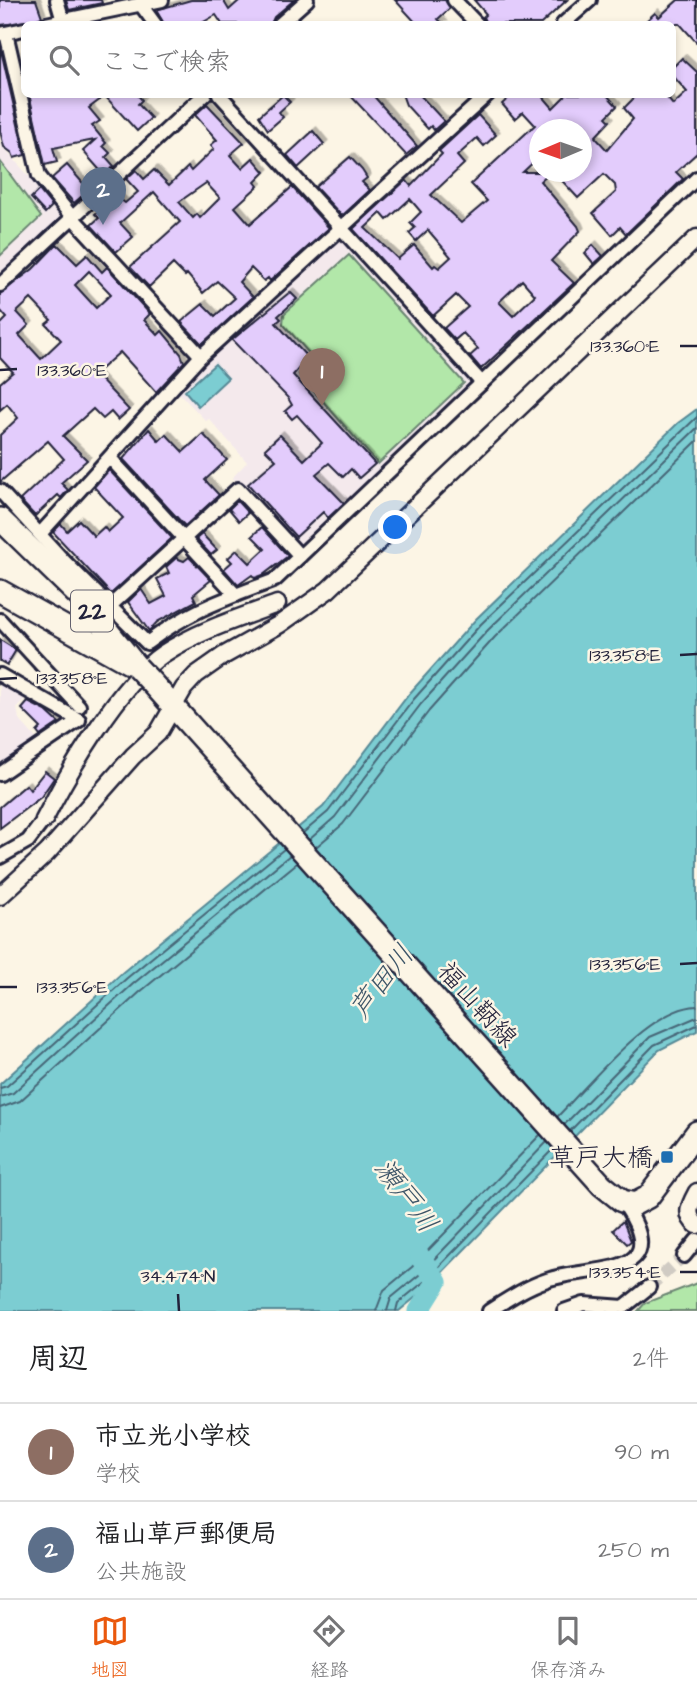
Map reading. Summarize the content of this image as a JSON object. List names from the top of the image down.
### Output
{
  "streets": {
    "main road": ["22", "福山鞆線"]
  },
  "water": ["芦田川", "瀬戸川"],
  "places": {
    "transit": ["草戸大橋"]
  },
  "north": "left",
  "page": {
    "search": "ここで検索",
    "pins": ["2", "1"],
    "heading": ["周辺", "2件"],
    "list": [
      {
        "mark": "1",
        "name": "市立光小学校",
        "note": "学校",
        "value": "90 m"
      },
      {
        "mark": "2",
        "name": "福山草戸郵便局",
        "note": "公共施設",
        "value": "250 m"
      }
    ],
    "nav": ["地図", "経路", "保存済み"]
  },
  "coordinates": [
    "133.360°E",
    "133.358°E",
    "133.356°E",
    "133.354°E",
    "34.474°N"
  ]
}
